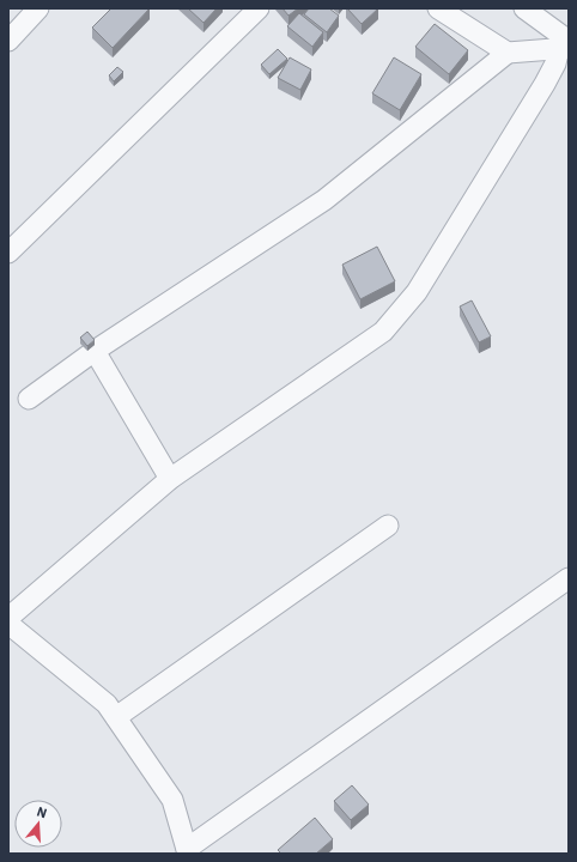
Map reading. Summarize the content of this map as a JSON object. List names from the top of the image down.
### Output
{
  "north": "top"
}
